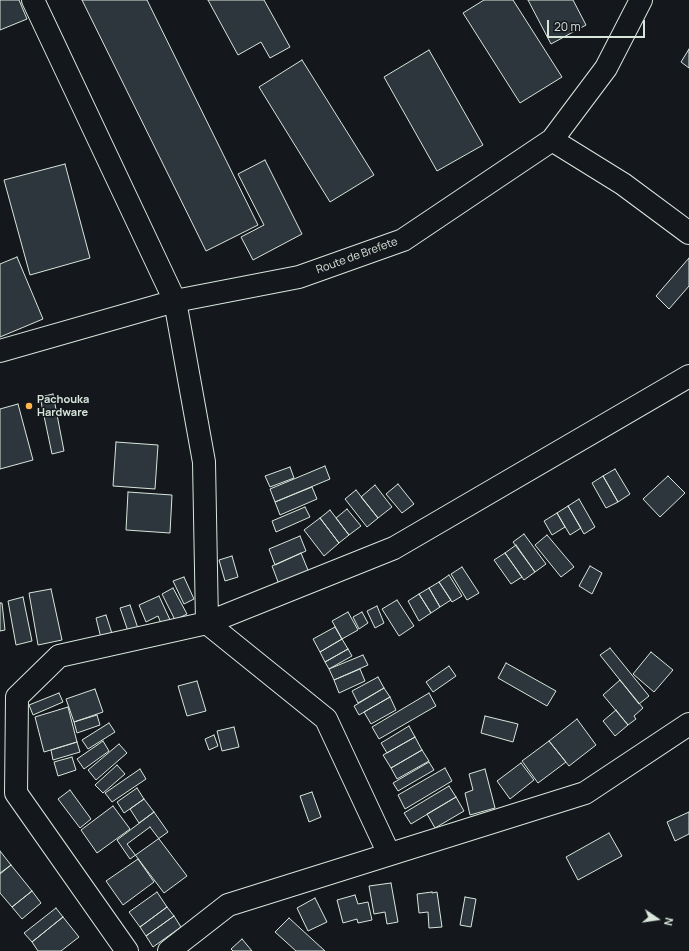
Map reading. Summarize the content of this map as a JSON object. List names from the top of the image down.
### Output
{
  "streets": {
    "street": ["Route de Brefete"]
  },
  "places": ["Pachouka Hardware"],
  "scale_bar": "20 m",
  "north": "right"
}
